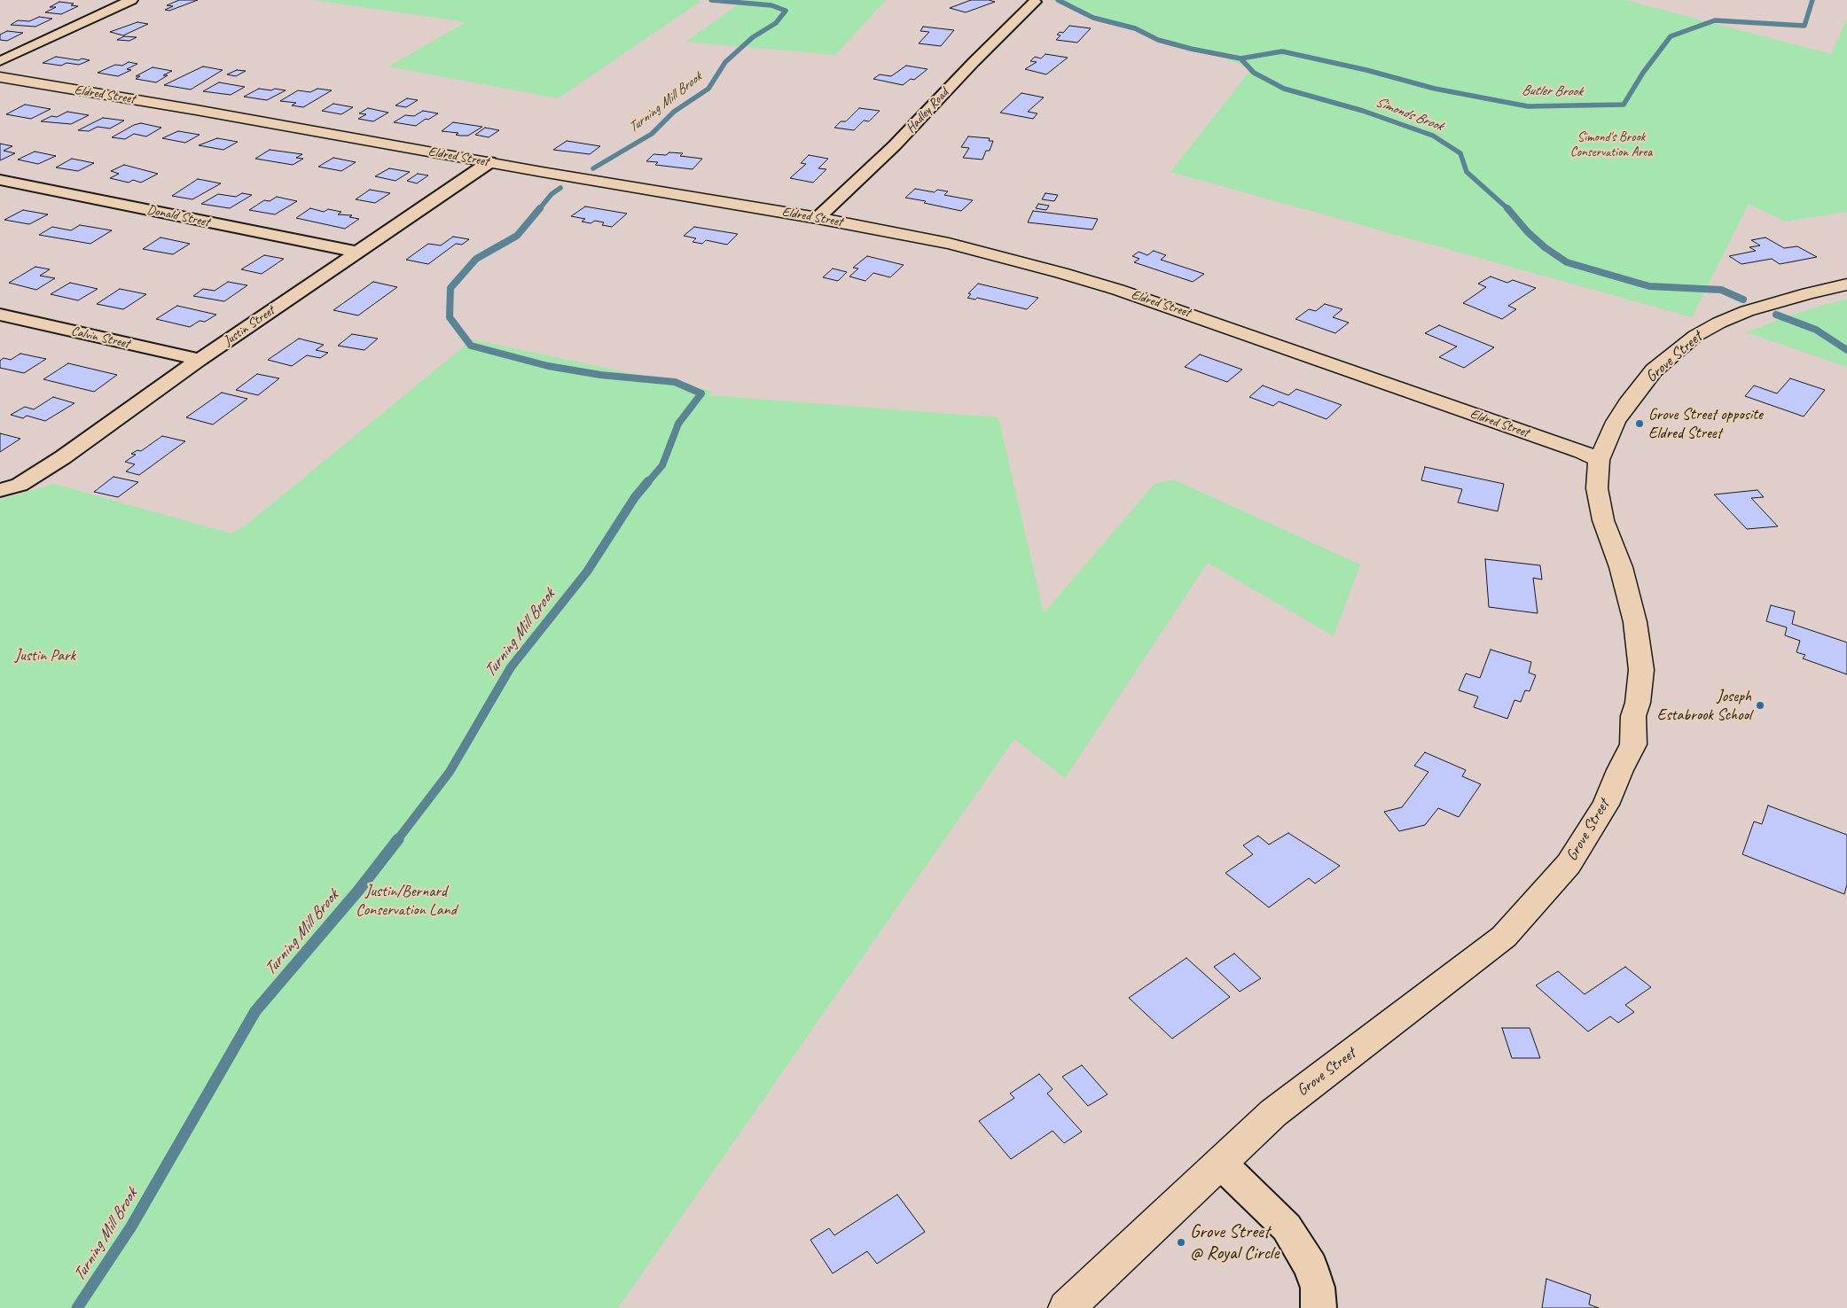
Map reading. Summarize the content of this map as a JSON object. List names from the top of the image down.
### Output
{
  "streets": {
    "street": [
      "Eldred Street",
      "Hadley Road",
      "Donald Street",
      "Justin Street",
      "Calvin Street",
      "Grove Street"
    ]
  },
  "crossings": [
    ["Eldred Street", "Hadley Road"],
    ["Eldred Street", "Justin Street"],
    ["Eldred Street", "Grove Street"],
    ["Donald Street", "Justin Street"],
    ["Justin Street", "Calvin Street"]
  ],
  "water": ["Butler Brook", "Turning Mill Brook", "Simonds Brook"],
  "parks": ["Simond's Brook Conservation Area", "Justin Park", "Justin/Bernard Conservation Land"],
  "places": ["Grove Street opposite Eldred Street", "Joseph Estabrook School", "Grove Street @ Royal Circle"]
}
